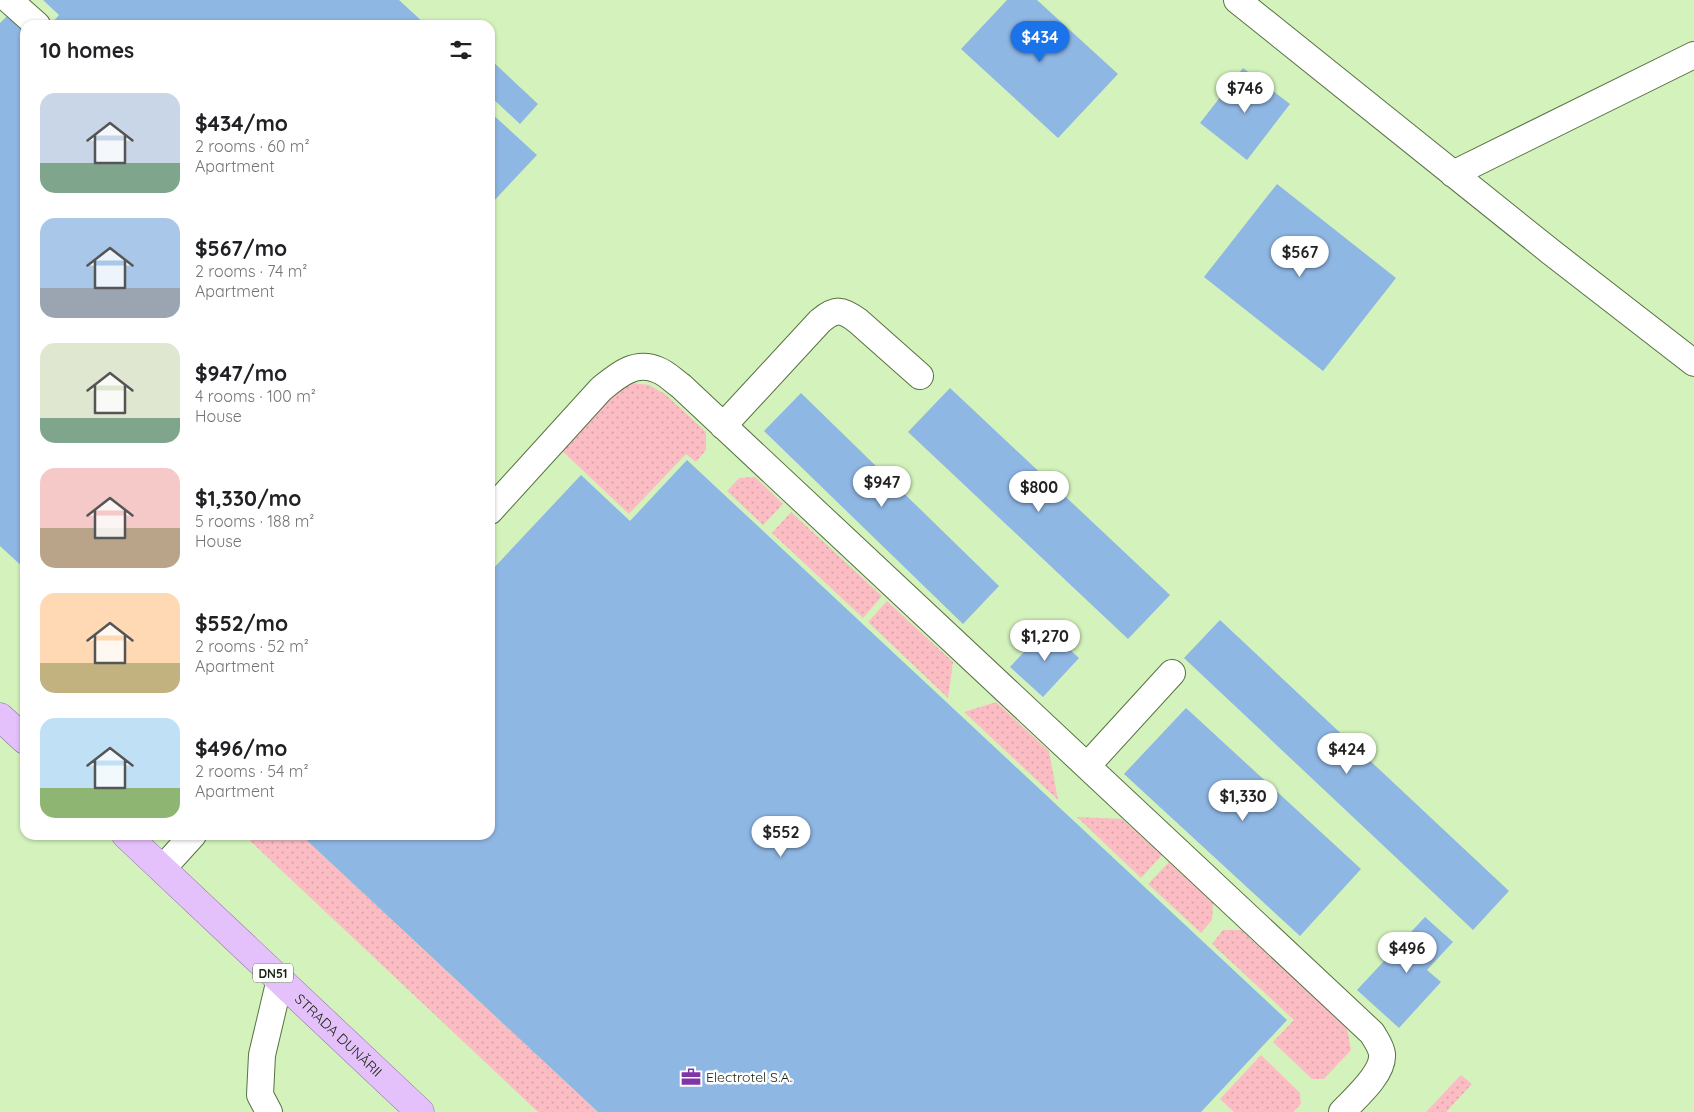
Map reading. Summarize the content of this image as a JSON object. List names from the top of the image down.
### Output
{
  "streets": {
    "main road": ["DN51", "STRADA DUNĂRII"]
  },
  "places": {
    "office": ["Electrotel S.A."]
  },
  "page": {
    "heading": "10 homes",
    "price": [
      "$434",
      "$746",
      "$567",
      "$947",
      "$800",
      "$1,270",
      "$424",
      "$1,330",
      "$552",
      "$496"
    ],
    "list": [
      {
        "name": "$434/mo",
        "note": "2 rooms · 60 m² · Apartment"
      },
      {
        "name": "$567/mo",
        "note": "2 rooms · 74 m² · Apartment"
      },
      {
        "name": "$947/mo",
        "note": "4 rooms · 100 m² · House"
      },
      {
        "name": "$1,330/mo",
        "note": "5 rooms · 188 m² · House"
      },
      {
        "name": "$552/mo",
        "note": "2 rooms · 52 m² · Apartment"
      },
      {
        "name": "$496/mo",
        "note": "2 rooms · 54 m² · Apartment"
      }
    ]
  }
}
